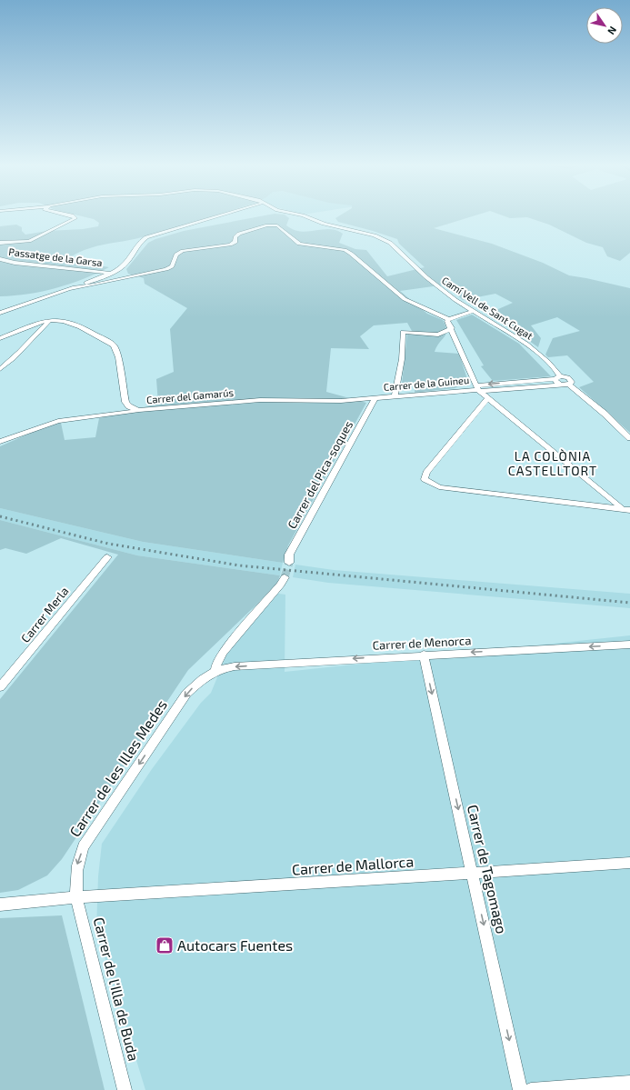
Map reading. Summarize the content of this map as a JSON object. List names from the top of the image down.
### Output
{
  "streets": {
    "street": [
      "Passatge de la Garsa",
      "Camí Vell de Sant Cugat",
      "Carrer de la Guineu",
      "Carrer del Gamarús",
      "Carrer del Pica-soques",
      "Carrer Merla",
      "Carrer de Menorca",
      "Carrer de les Illes Medes",
      "Carrer de Mallorca",
      "Carrer de Tagomago",
      "Carrer de l'Illa de Buda"
    ]
  },
  "crossings": [
    ["Camí Vell de Sant Cugat", "Carrer de la Guineu"],
    ["Carrer de la Guineu", "Carrer del Gamarús"],
    ["Carrer de la Guineu", "Carrer del Pica-soques"],
    ["Carrer del Gamarús", "Carrer del Pica-soques"],
    ["Carrer de Menorca", "Carrer de les Illes Medes"],
    ["Carrer de Menorca", "Carrer de Tagomago"],
    ["Carrer de les Illes Medes", "Carrer de Mallorca"],
    ["Carrer de les Illes Medes", "Carrer de l'Illa de Buda"],
    ["Carrer de Mallorca", "Carrer de Tagomago"],
    ["Carrer de Mallorca", "Carrer de l'Illa de Buda"]
  ],
  "one_way": ["Carrer de Menorca", "Carrer de les Illes Medes", "Carrer de Tagomago"],
  "districts": ["LA COLÒNIA CASTELLTORT"],
  "places": {
    "shop": ["Autocars Fuentes"]
  },
  "north": "bottom right"
}
